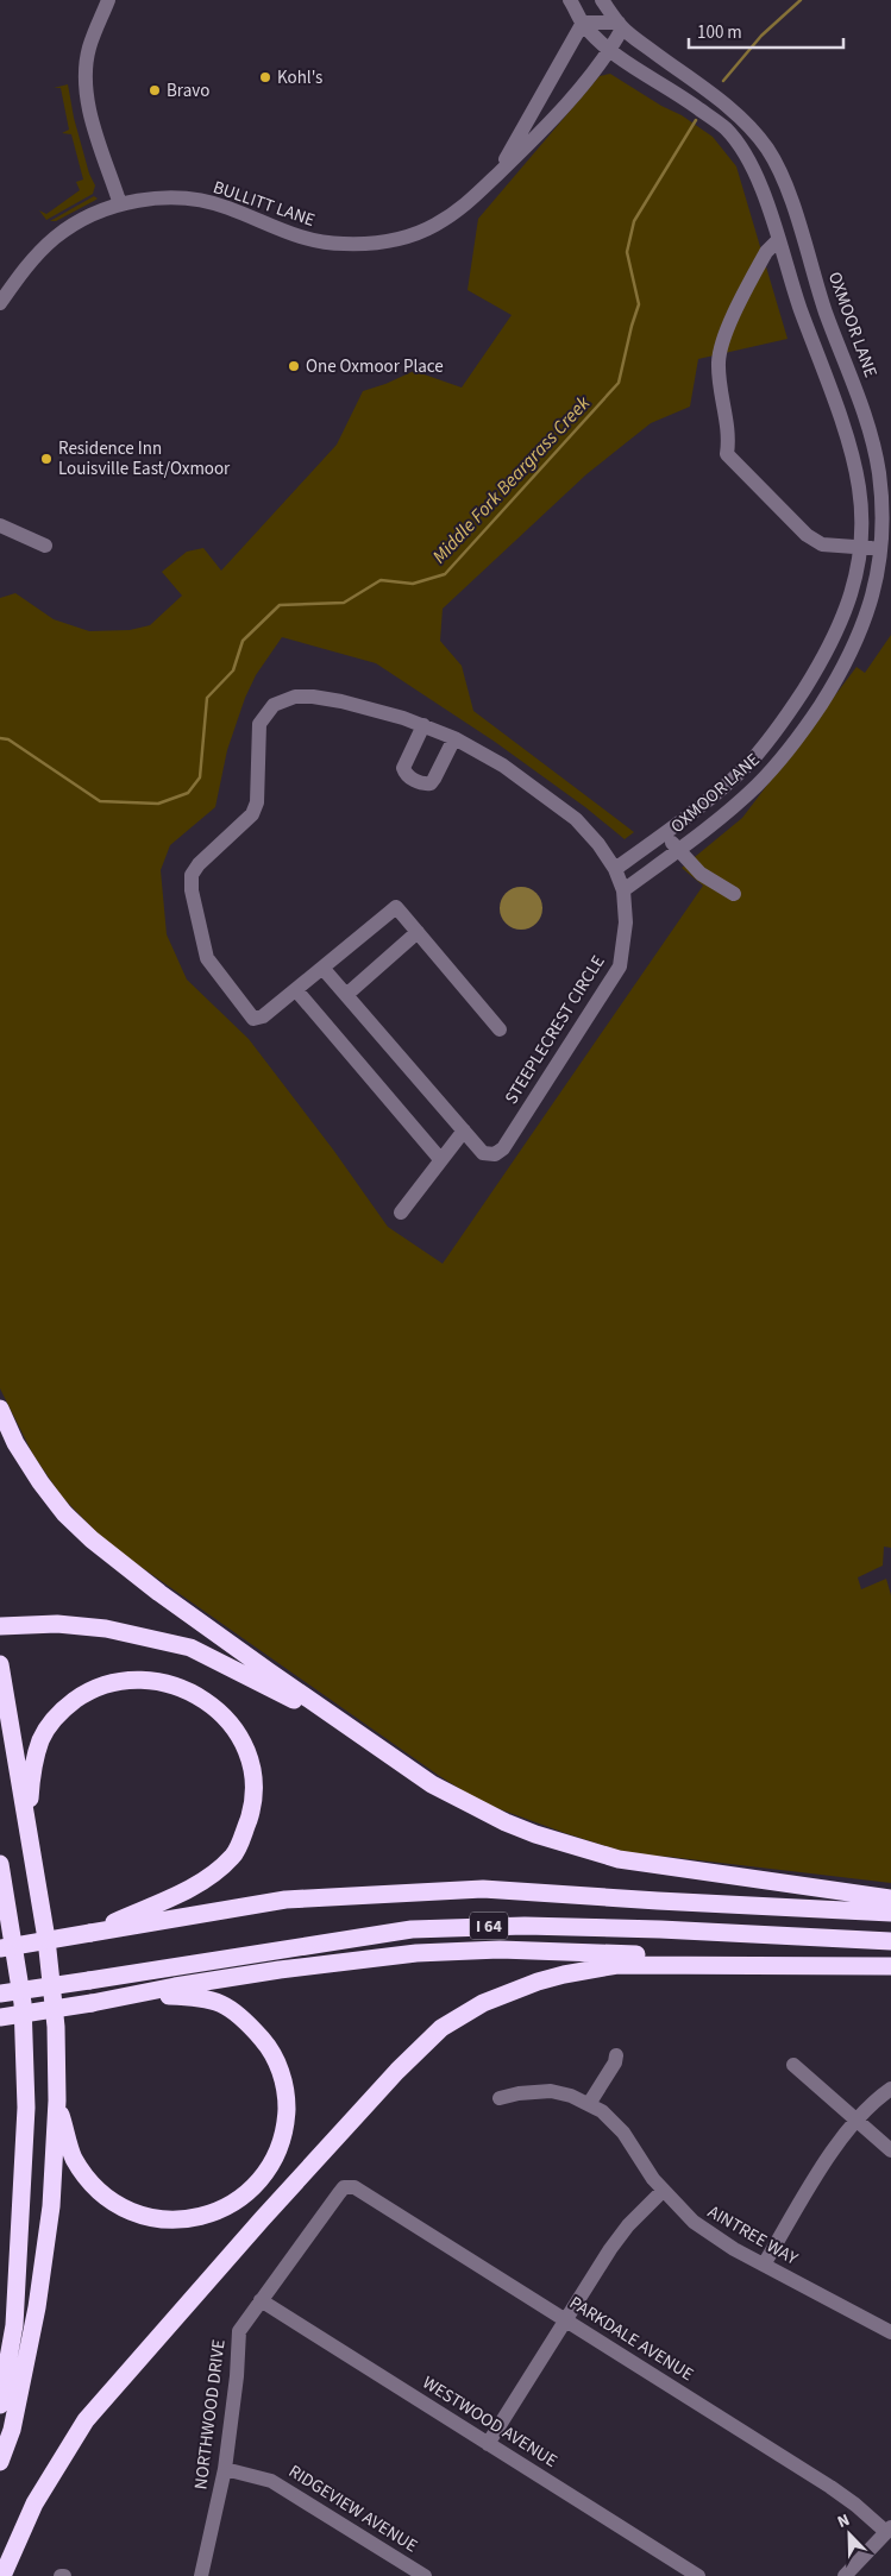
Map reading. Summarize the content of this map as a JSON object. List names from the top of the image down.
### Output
{
  "streets": {
    "highway": ["I 64"],
    "street": [
      "BULLITT LANE",
      "OXMOOR LANE",
      "STEEPLECREST CIRCLE",
      "AINTREE WAY",
      "PARKDALE AVENUE",
      "NORTHWOOD DRIVE",
      "WESTWOOD AVENUE",
      "RIDGEVIEW AVENUE"
    ]
  },
  "crossings": [
    ["BULLITT LANE", "OXMOOR LANE"],
    ["OXMOOR LANE", "STEEPLECREST CIRCLE"],
    ["PARKDALE AVENUE", "NORTHWOOD DRIVE"],
    ["NORTHWOOD DRIVE", "WESTWOOD AVENUE"],
    ["NORTHWOOD DRIVE", "RIDGEVIEW AVENUE"]
  ],
  "water": ["Middle Fork Beargrass Creek"],
  "places": [
    "Kohl's",
    "Bravo",
    "One Oxmoor Place",
    "Residence Inn Louisville East/Oxmoor"
  ],
  "scale_bar": "100 m",
  "north": "top left"
}
